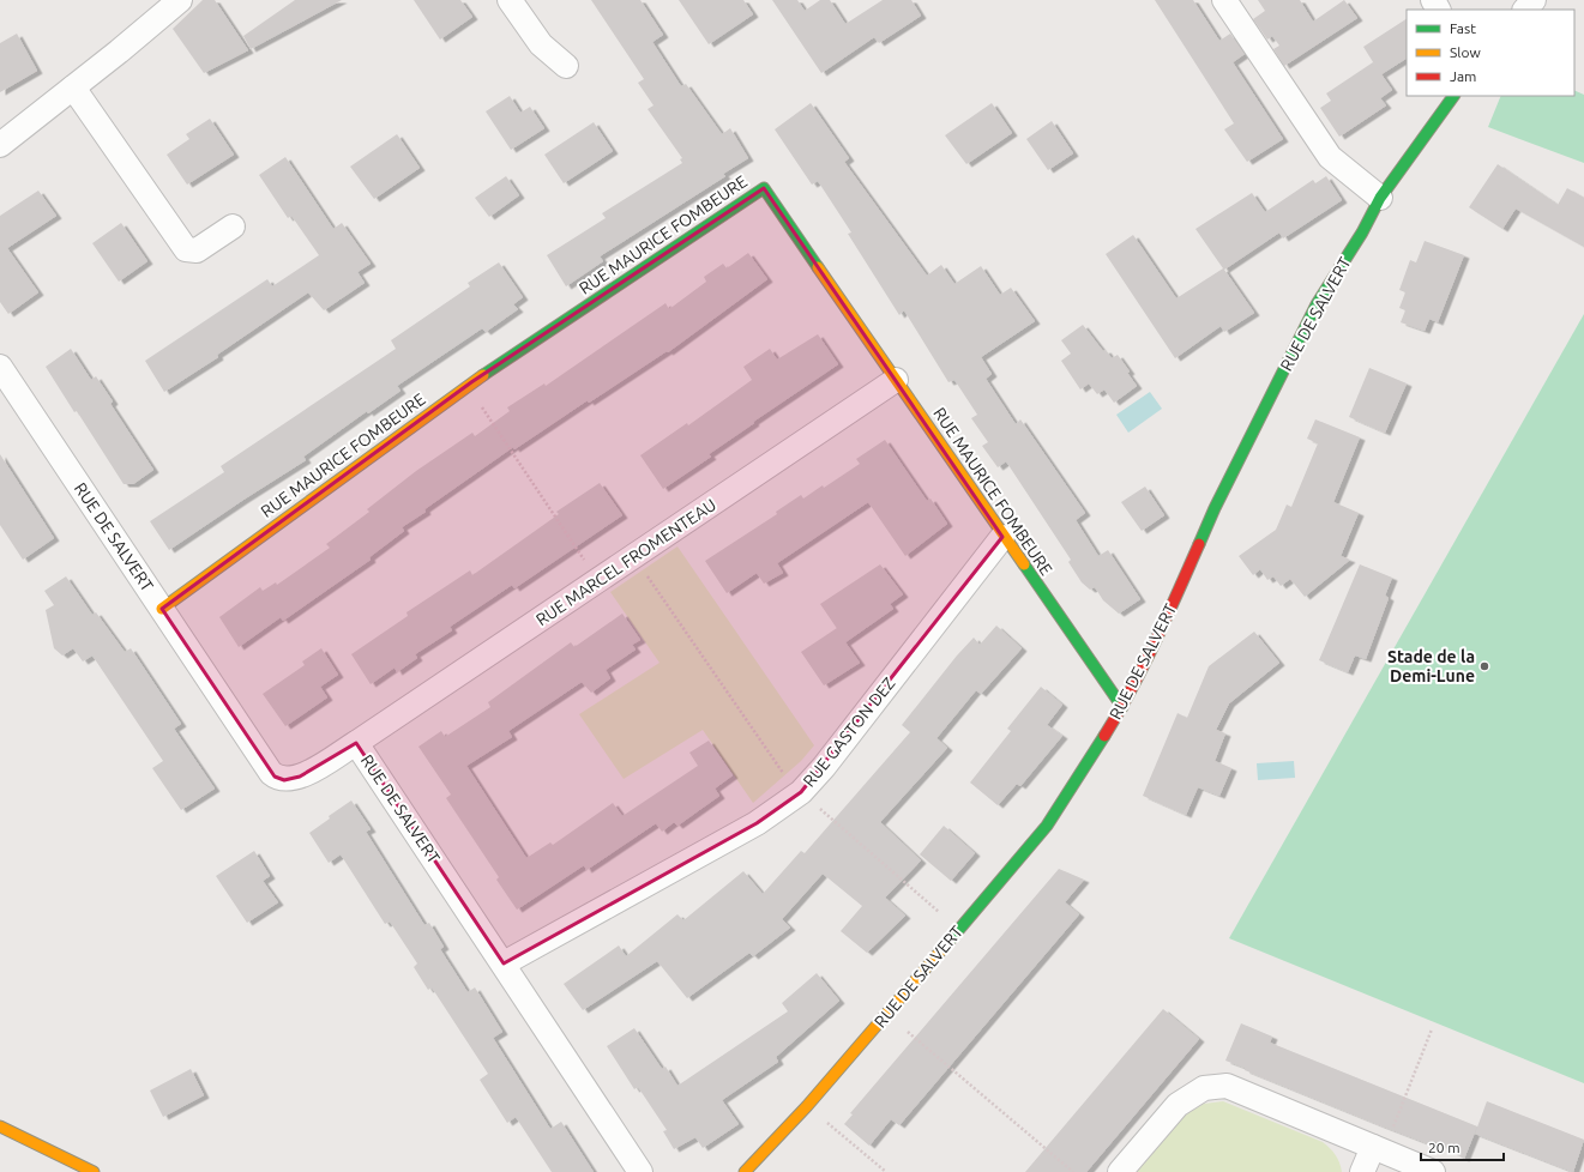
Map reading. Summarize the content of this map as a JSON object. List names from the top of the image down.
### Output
{
  "streets": {
    "street": [
      "RUE MAURICE FOMBEURE",
      "RUE DE SALVERT",
      "RUE MARCEL FROMENTEAU",
      "RUE GASTON DEZ"
    ]
  },
  "crossings": [
    ["RUE MAURICE FOMBEURE", "RUE DE SALVERT"],
    ["RUE MAURICE FOMBEURE", "RUE MARCEL FROMENTEAU"],
    ["RUE MAURICE FOMBEURE", "RUE GASTON DEZ"],
    ["RUE DE SALVERT", "RUE MARCEL FROMENTEAU"],
    ["RUE DE SALVERT", "RUE GASTON DEZ"]
  ],
  "places": ["Stade de la Demi-Lune"],
  "legend": ["Fast", "Slow", "Jam"],
  "scale_bar": "20 m"
}
